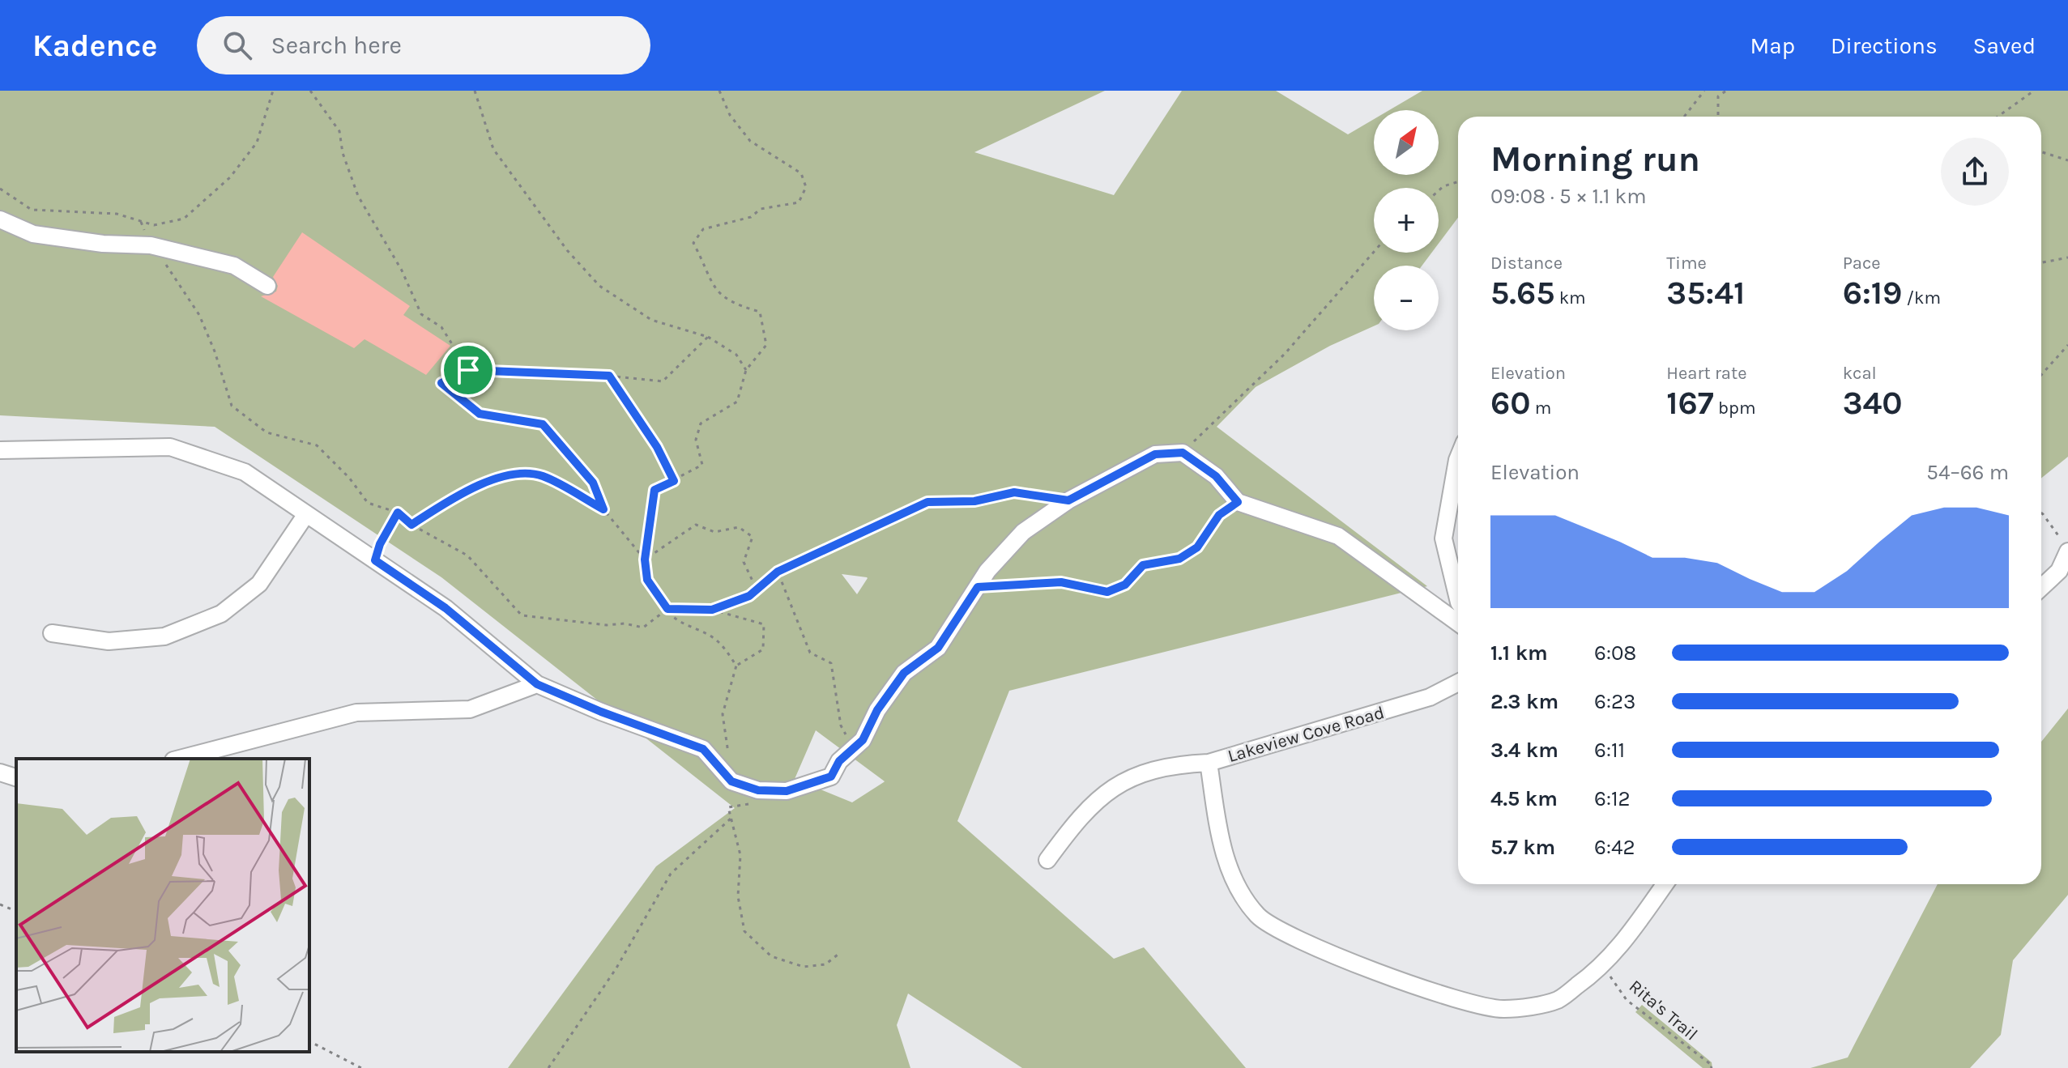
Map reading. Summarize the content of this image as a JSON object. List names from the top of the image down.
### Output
{
  "streets": {
    "street": ["Lakeview Cove Road"],
    "path": ["Rita's Trail"]
  },
  "crossings": [
    ["Lakeview Cove Road", "Rita's Trail"]
  ],
  "north": "top right",
  "page": {
    "header": "Kadence",
    "search": "Search here",
    "nav": ["Map", "Directions", "Saved"],
    "map_buttons": ["+", "−"],
    "heading": ["Morning run", "09:08 · 5 × 1.1 km"],
    "stats": [
      ["Distance", "5.65 km"],
      ["Time", "35:41"],
      ["Pace", "6:19 /km"],
      ["Elevation", "60 m"],
      ["Heart rate", "167 bpm"],
      ["kcal", "340"]
    ],
    "chart": ["Elevation", "54–66 m"],
    "list": [
      {
        "name": "1.1 km",
        "note": "6:08"
      },
      {
        "name": "2.3 km",
        "note": "6:23"
      },
      {
        "name": "3.4 km",
        "note": "6:11"
      },
      {
        "name": "4.5 km",
        "note": "6:12"
      },
      {
        "name": "5.7 km",
        "note": "6:42"
      }
    ]
  }
}
